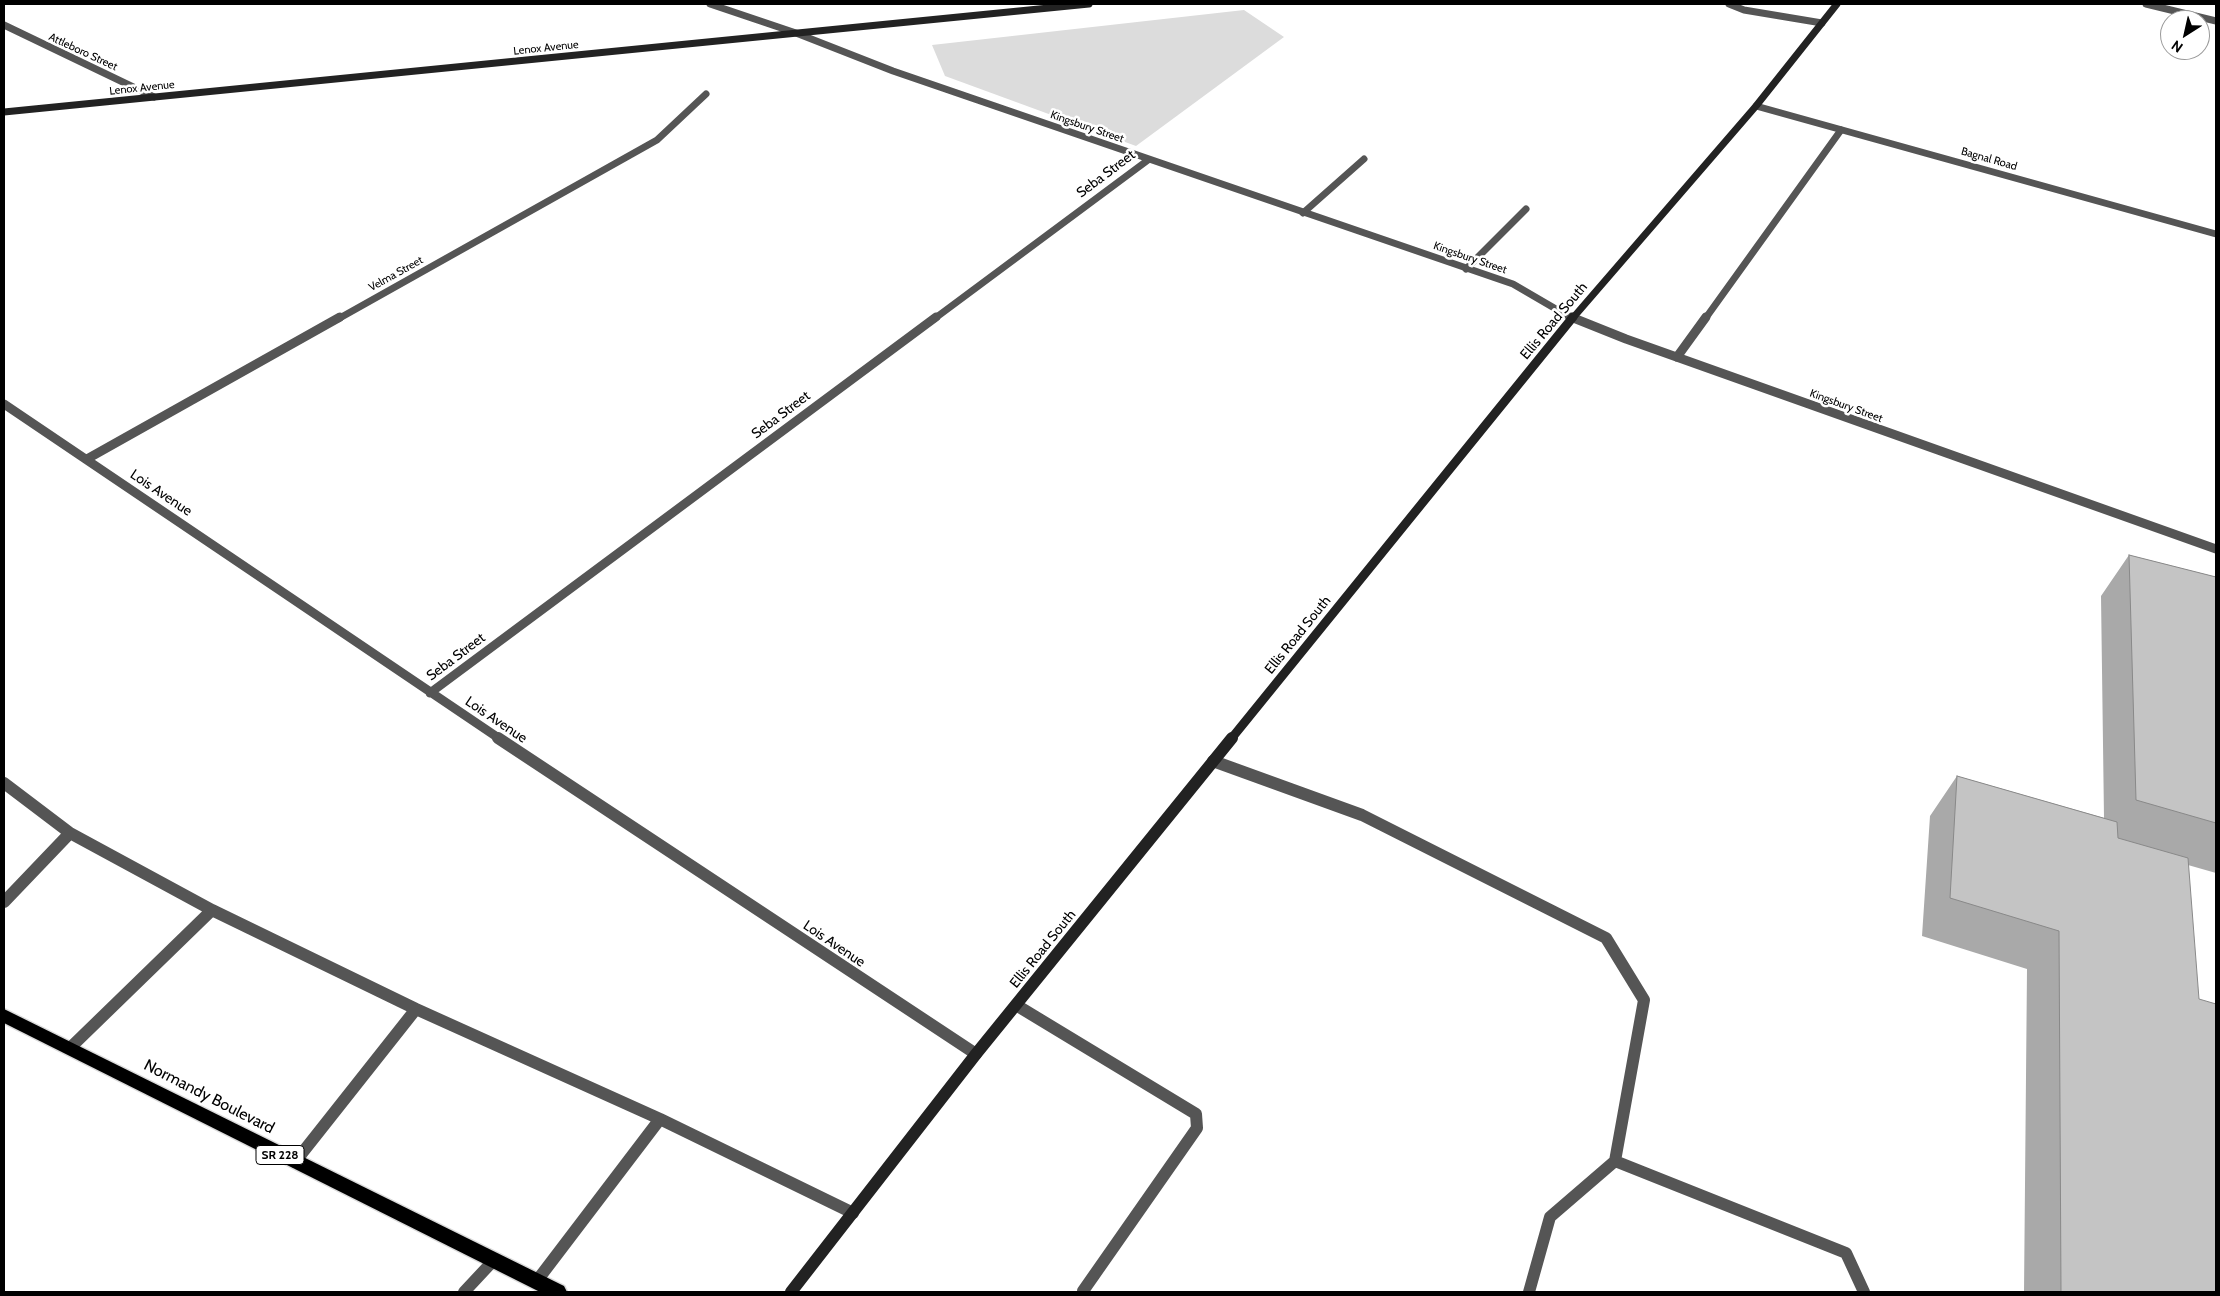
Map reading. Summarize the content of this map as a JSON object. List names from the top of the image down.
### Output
{
  "streets": {
    "main road": ["Normandy Boulevard", "SR 228"],
    "street": [
      "Lenox Avenue",
      "Attleboro Street",
      "Kingsbury Street",
      "Bagnal Road",
      "Seba Street",
      "Velma Street",
      "Ellis Road South",
      "Lois Avenue"
    ]
  },
  "crossings": [
    ["Lenox Avenue", "Attleboro Street"],
    ["Lenox Avenue", "Kingsbury Street"],
    ["Kingsbury Street", "Seba Street"],
    ["Kingsbury Street", "Ellis Road South"],
    ["Bagnal Road", "Ellis Road South"],
    ["Seba Street", "Lois Avenue"],
    ["Velma Street", "Lois Avenue"],
    ["Ellis Road South", "Lois Avenue"]
  ],
  "north": "bottom left"
}
